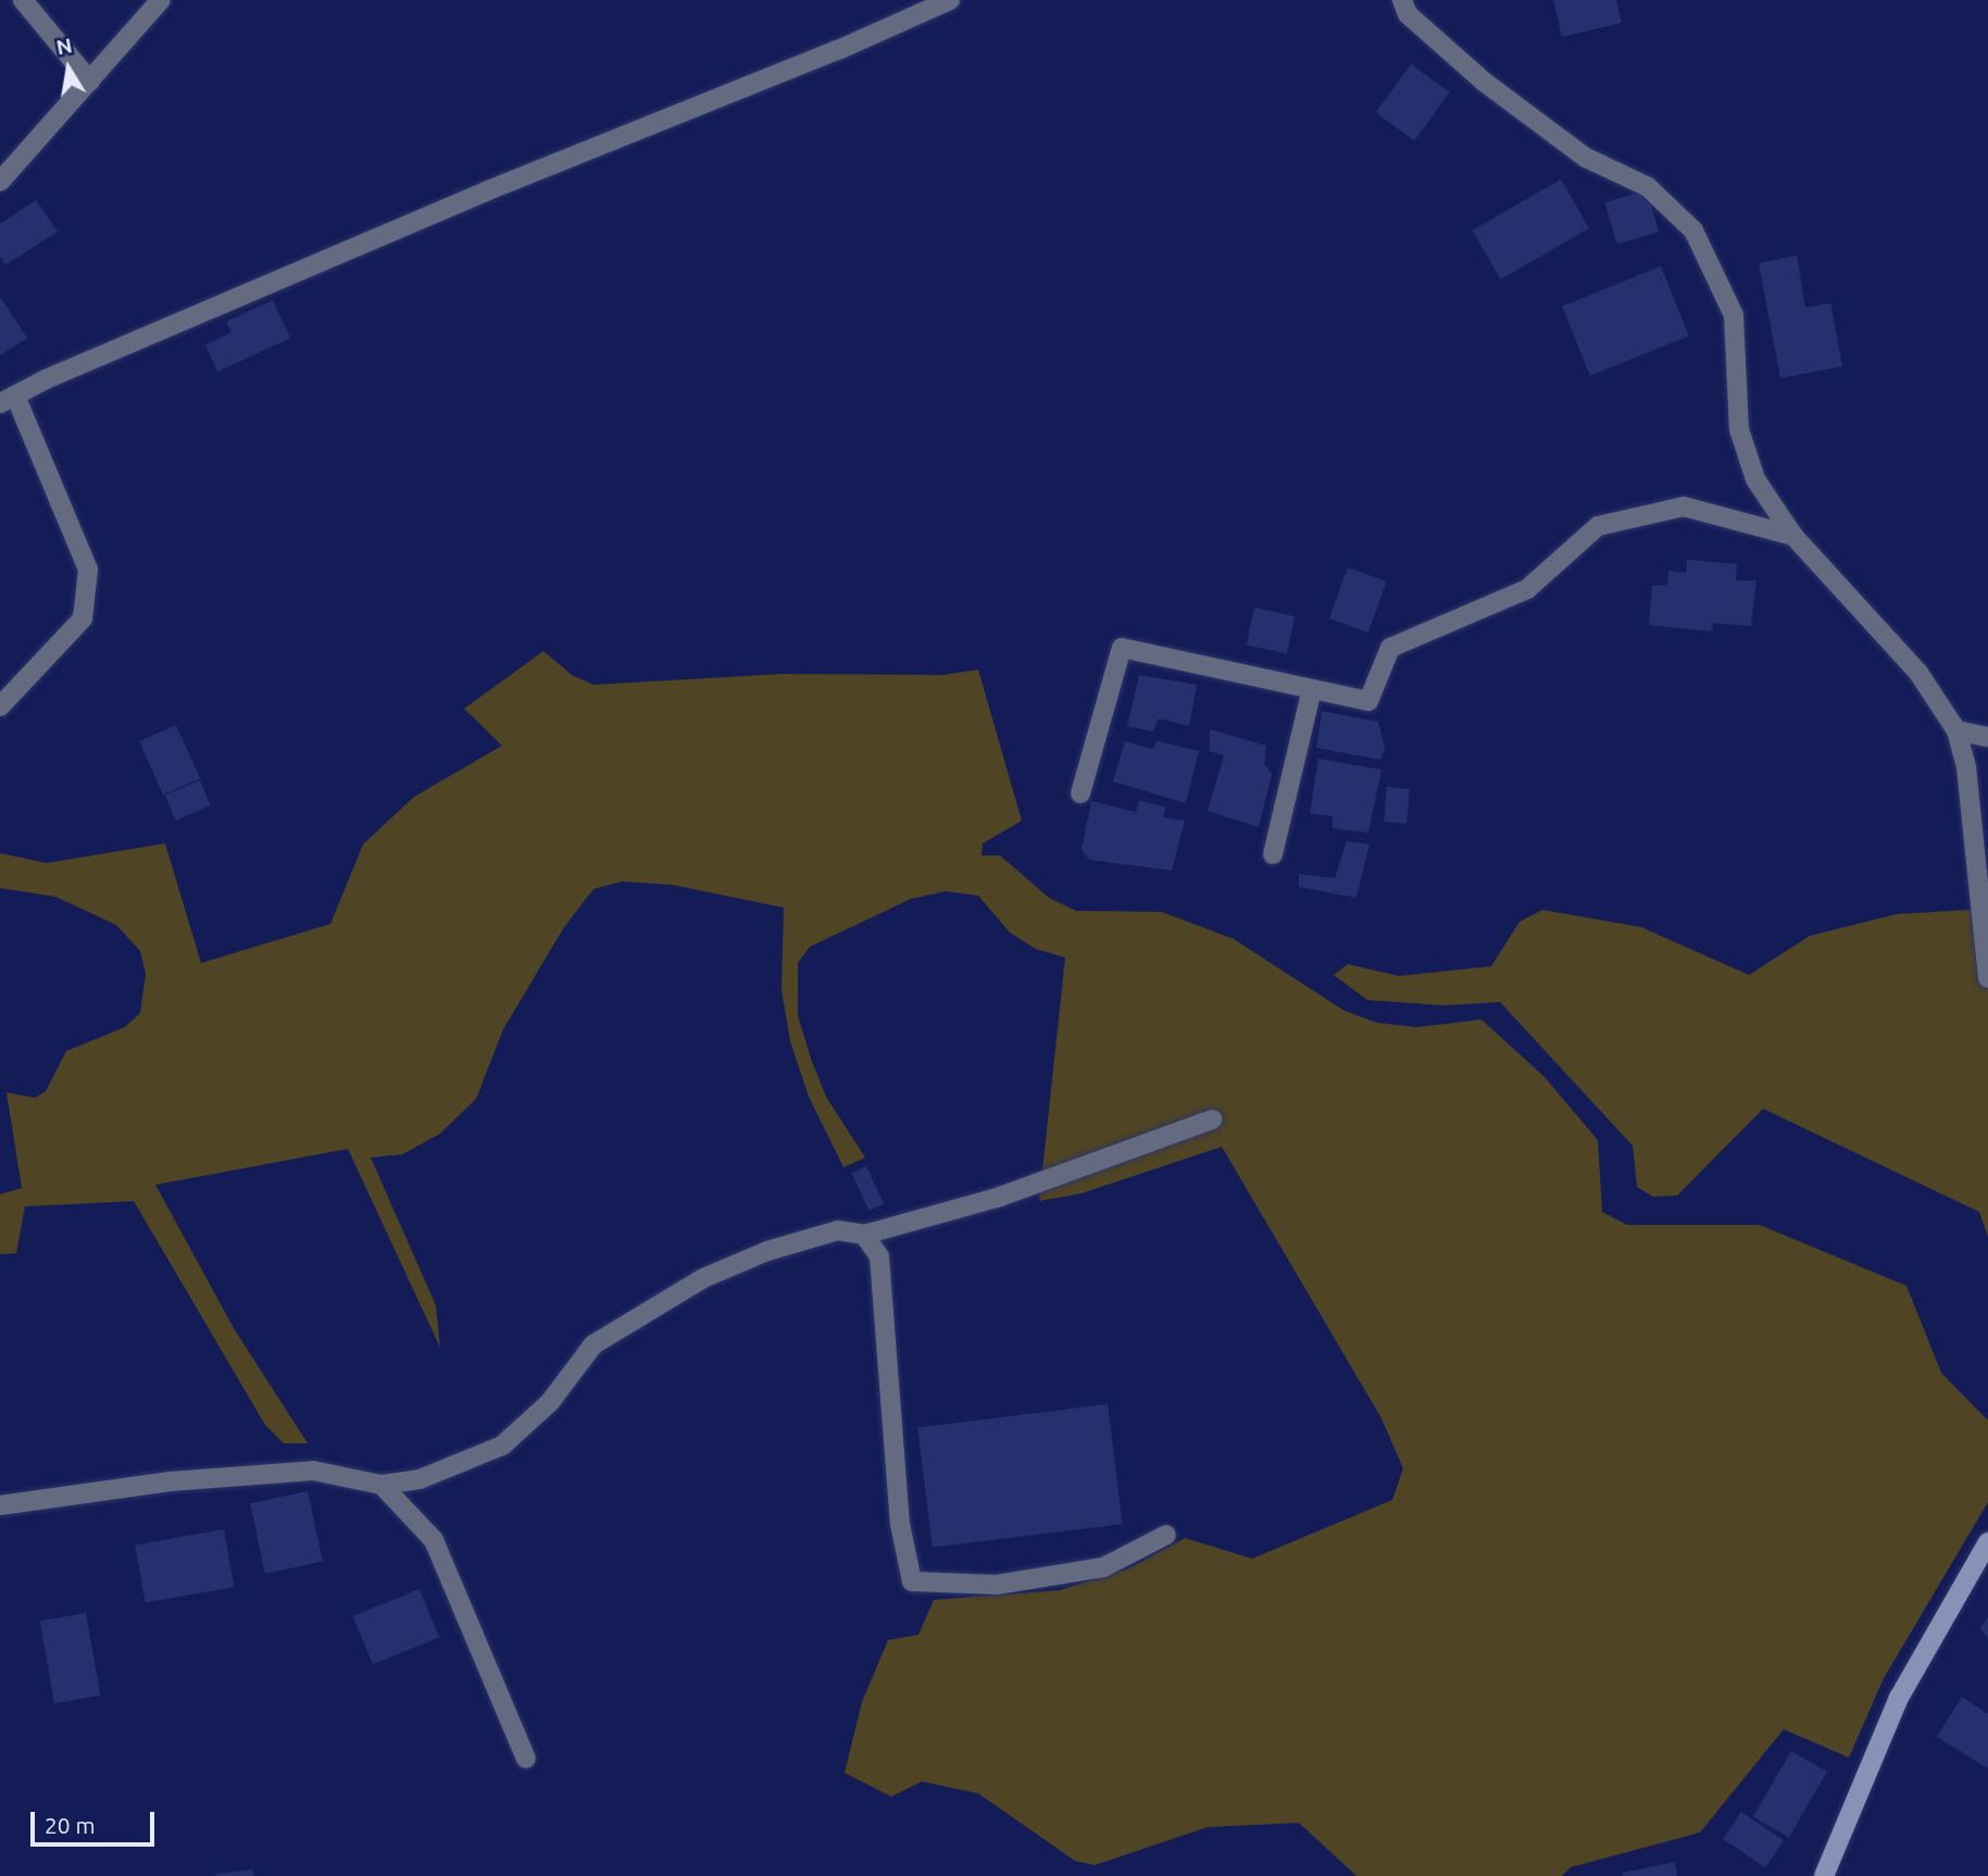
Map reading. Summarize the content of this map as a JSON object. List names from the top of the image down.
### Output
{
  "scale_bar": "20 m",
  "north": "top"
}
